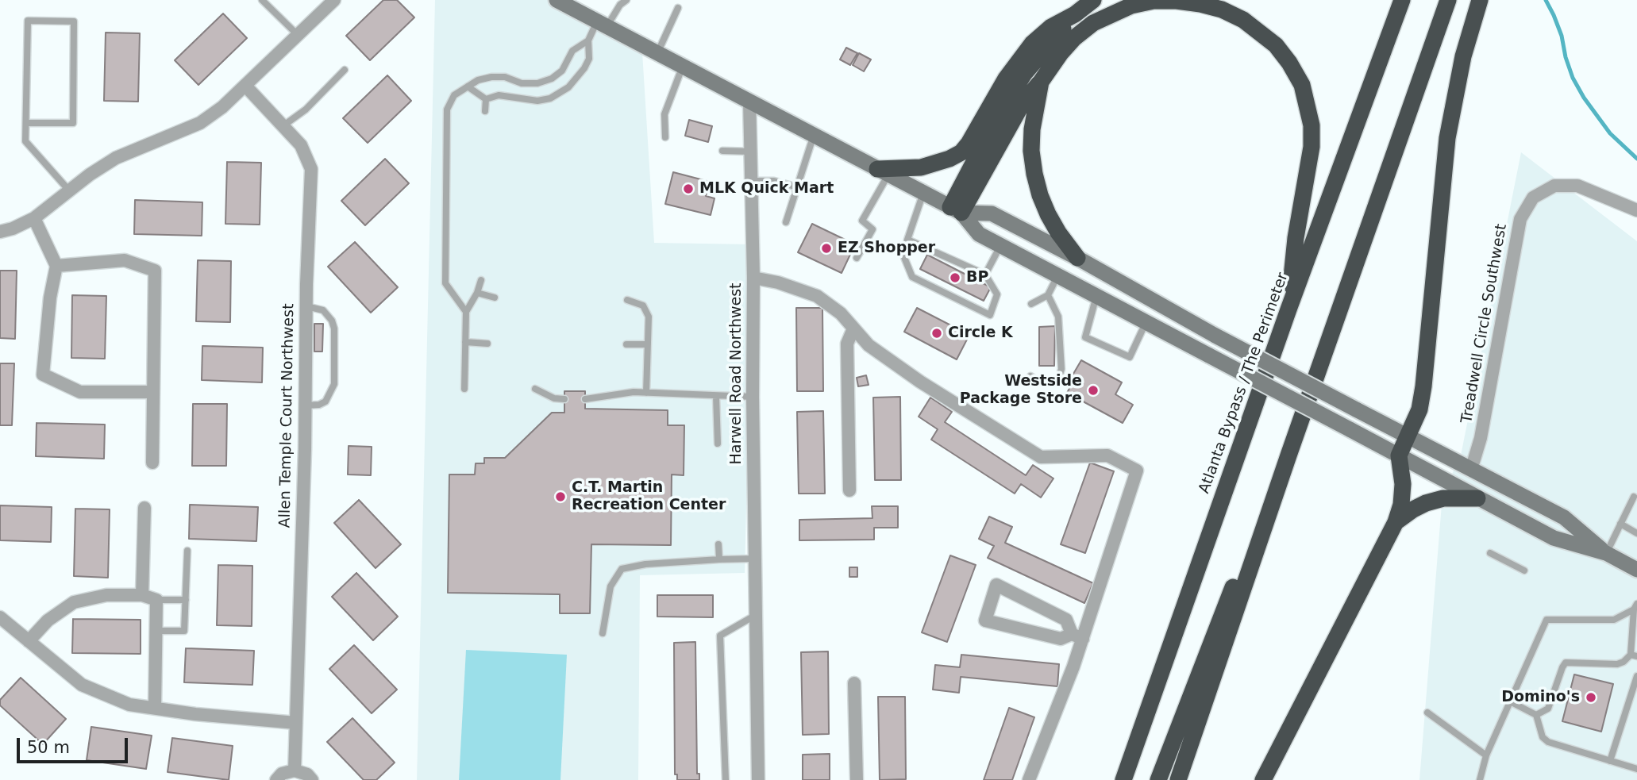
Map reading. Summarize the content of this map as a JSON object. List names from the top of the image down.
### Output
{
  "streets": {
    "highway": ["Atlanta Bypass / The Perimeter"],
    "street": ["Treadwell Circle Southwest", "Harwell Road Northwest", "Allen Temple Court Northwest"]
  },
  "places": [
    "MLK Quick Mart",
    "EZ Shopper",
    "BP",
    "Circle K",
    "Westside Package Store",
    "C.T. Martin Recreation Center",
    "Domino's"
  ],
  "scale_bar": "50 m"
}
